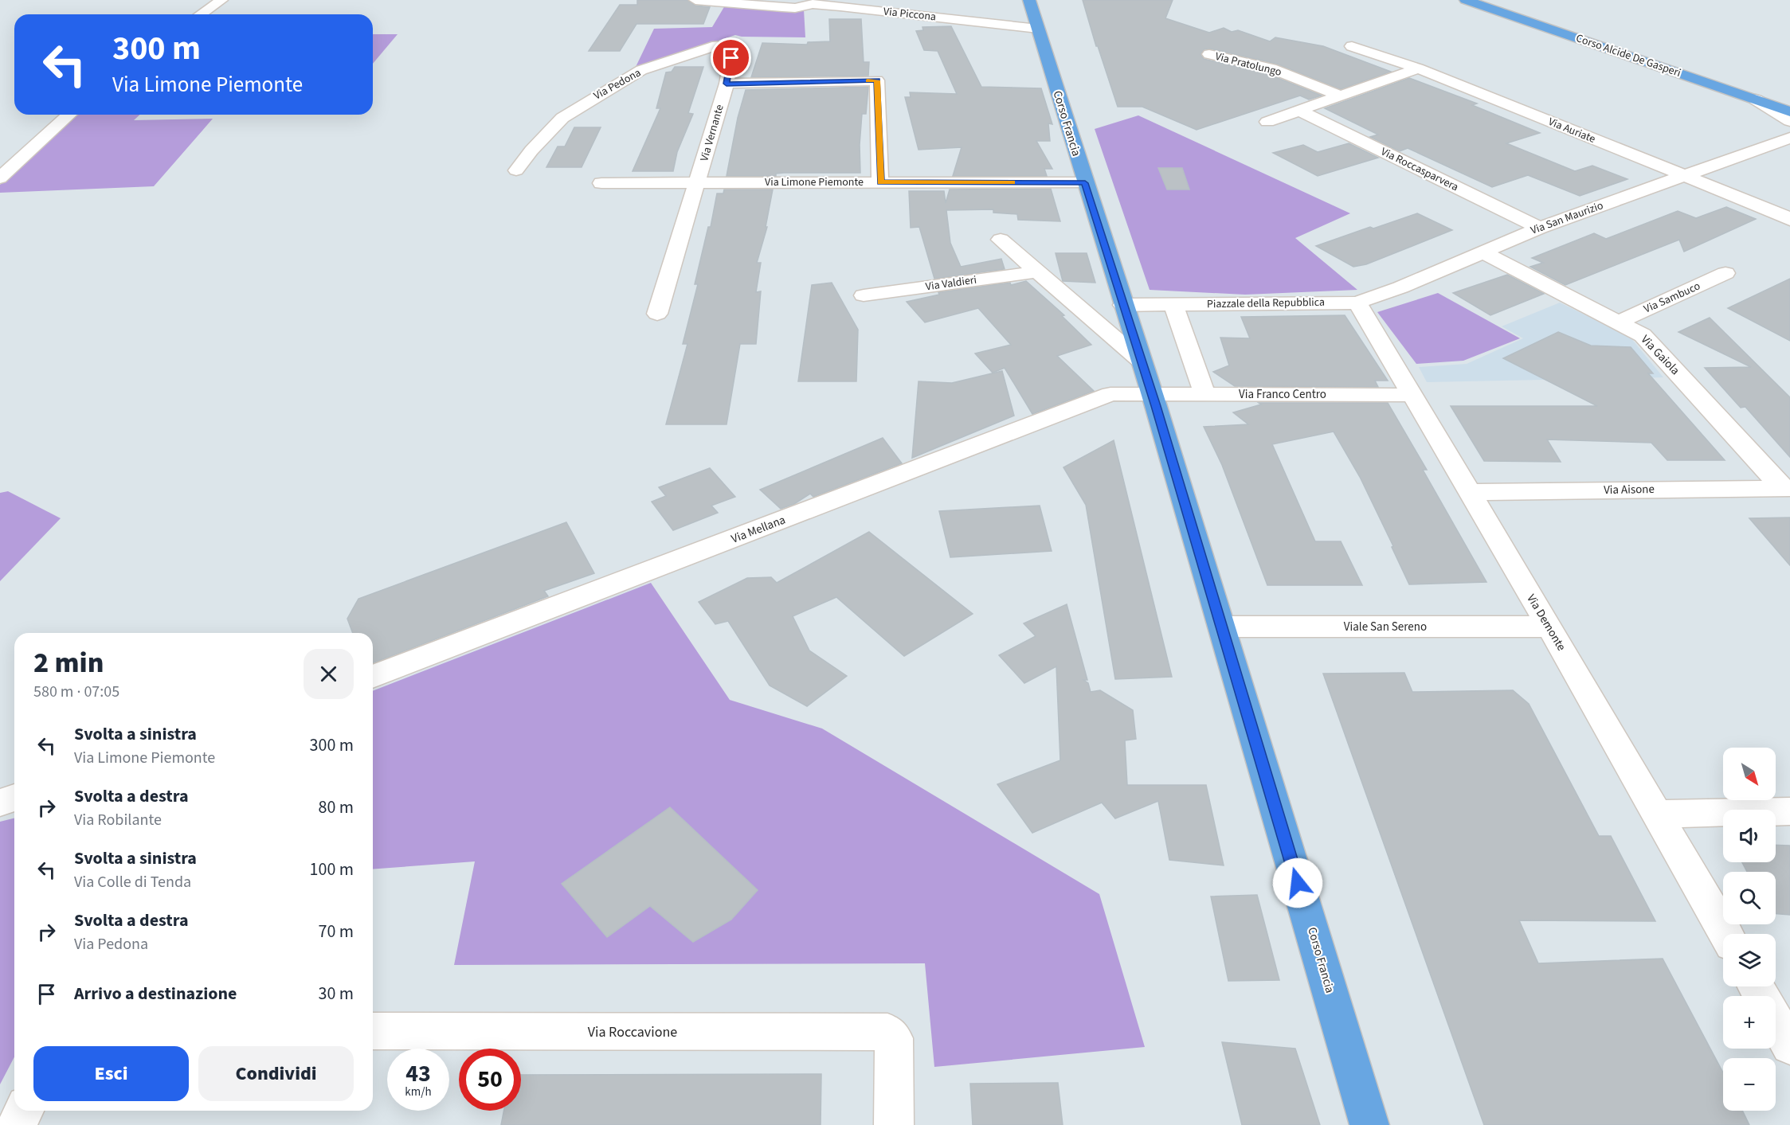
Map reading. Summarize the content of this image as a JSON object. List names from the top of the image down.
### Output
{
  "streets": {
    "main road": ["Corso Alcide De Gasperi", "Corso Francia"],
    "street": [
      "Via Piccona",
      "Via Pratolungo",
      "Via Pedona",
      "Via Auriate",
      "Via Vernante",
      "Via Roccasparvera",
      "Via Limone Piemonte",
      "Via San Maurizio",
      "Via Valdieri",
      "Via Sambuco",
      "Piazzale della Repubblica",
      "Via Gaiola",
      "Via Franco Centro",
      "Via Aisone",
      "Via Mellana",
      "Via Demonte",
      "Viale San Sereno",
      "Via Roccavione"
    ]
  },
  "crossings": [
    ["Via Piccona", "Corso Francia"],
    ["Via Pedona", "Via Vernante"],
    ["Corso Francia", "Via Limone Piemonte"],
    ["Corso Francia", "Piazzale della Repubblica"],
    ["Corso Francia", "Via Franco Centro"],
    ["Corso Francia", "Via Mellana"],
    ["Corso Francia", "Viale San Sereno"],
    ["Via Auriate", "Via San Maurizio"],
    ["Via Vernante", "Via Limone Piemonte"],
    ["Via Roccasparvera", "Via San Maurizio"],
    ["Via San Maurizio", "Piazzale della Repubblica"],
    ["Via San Maurizio", "Via Gaiola"],
    ["Via San Maurizio", "Via Demonte"],
    ["Via Sambuco", "Via Gaiola"],
    ["Piazzale della Repubblica", "Via Demonte"],
    ["Via Gaiola", "Via Aisone"],
    ["Via Franco Centro", "Via Mellana"],
    ["Via Franco Centro", "Via Demonte"],
    ["Via Aisone", "Via Demonte"],
    ["Via Demonte", "Viale San Sereno"]
  ],
  "north": "bottom right",
  "page": {
    "turn": ["300 m", "Via Limone Piemonte"],
    "heading": ["2 min", "580 m · 07:05"],
    "list": [
      {
        "name": "Svolta a sinistra",
        "note": "Via Limone Piemonte",
        "value": "300 m"
      },
      {
        "name": "Svolta a destra",
        "note": "Via Robilante",
        "value": "80 m"
      },
      {
        "name": "Svolta a sinistra",
        "note": "Via Colle di Tenda",
        "value": "100 m"
      },
      {
        "name": "Svolta a destra",
        "note": "Via Pedona",
        "value": "70 m"
      },
      {
        "name": "Arrivo a destinazione",
        "value": "30 m"
      }
    ],
    "map_buttons": ["+", "−"],
    "buttons": ["Esci", "Condividi"],
    "speed": "43 km/h",
    "limit": "50"
  }
}
